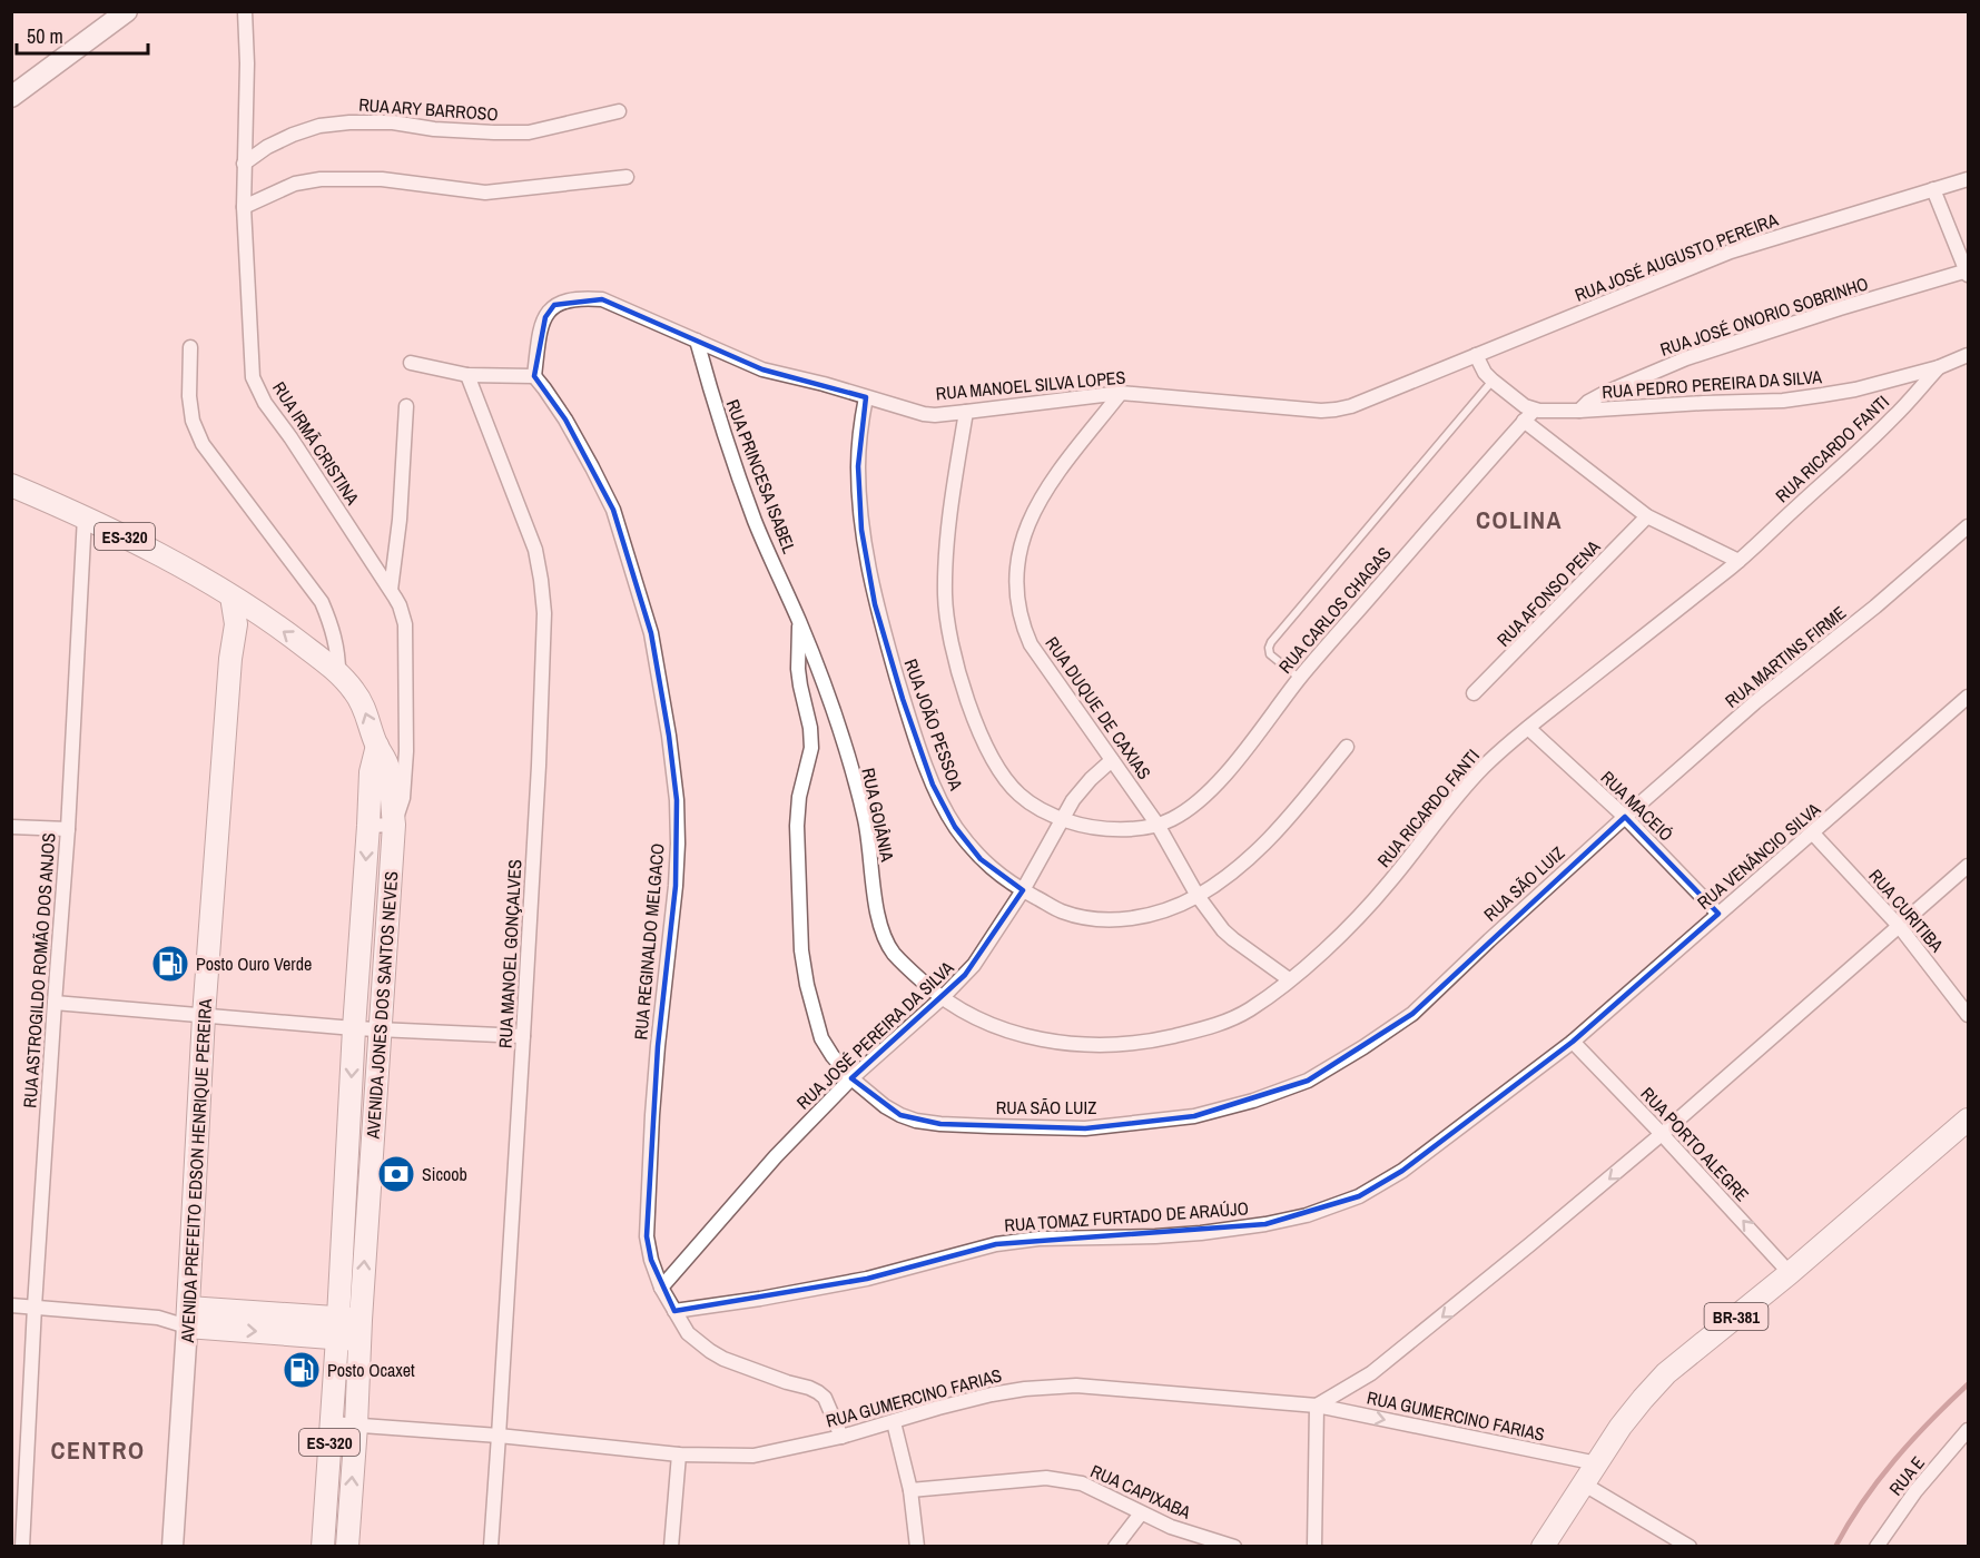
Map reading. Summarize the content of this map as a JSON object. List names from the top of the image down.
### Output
{
  "streets": {
    "main road": [
      "ES-320",
      "AVENIDA JONES DOS SANTOS NEVES",
      "AVENIDA PREFEITO EDSON HENRIQUE PEREIRA",
      "BR-381"
    ],
    "street": [
      "RUA ARY BARROSO",
      "RUA JOSÉ AUGUSTO PEREIRA",
      "RUA JOSÉ ONORIO SOBRINHO",
      "RUA PEDRO PEREIRA DA SILVA",
      "RUA MANOEL SILVA LOPES",
      "RUA IRMÃ CRISTINA",
      "RUA RICARDO FANTI",
      "RUA PRINCESA ISABEL",
      "RUA AFONSO PENA",
      "RUA CARLOS CHAGAS",
      "RUA MARTINS FIRME",
      "RUA DUQUE DE CAXIAS",
      "RUA JOÃO PESSOA",
      "RUA MACEIÓ",
      "RUA GOIÂNIA",
      "RUA VENÂNCIO SILVA",
      "RUA SÃO LUIZ",
      "RUA CURITIBA",
      "RUA REGINALDO MELGACO",
      "RUA MANOEL GONÇALVES",
      "RUA ASTROGILDO ROMÃO DOS ANJOS",
      "RUA JOSÉ PEREIRA DA SILVA",
      "RUA PORTO ALEGRE",
      "RUA TOMAZ FURTADO DE ARAÚJO",
      "RUA GUMERCINO FARIAS",
      "RUA E",
      "RUA CAPIXABA"
    ]
  },
  "crossings": [
    ["RUA ARY BARROSO", "RUA IRMÃ CRISTINA"],
    ["RUA JOSÉ AUGUSTO PEREIRA", "RUA MANOEL SILVA LOPES"],
    ["RUA JOSÉ ONORIO SOBRINHO", "RUA PEDRO PEREIRA DA SILVA"],
    ["RUA PEDRO PEREIRA DA SILVA", "RUA RICARDO FANTI"],
    ["RUA PEDRO PEREIRA DA SILVA", "RUA CARLOS CHAGAS"],
    ["RUA MANOEL SILVA LOPES", "RUA PRINCESA ISABEL"],
    ["RUA MANOEL SILVA LOPES", "RUA DUQUE DE CAXIAS"],
    ["RUA MANOEL SILVA LOPES", "RUA JOÃO PESSOA"],
    ["RUA MANOEL SILVA LOPES", "RUA REGINALDO MELGACO"],
    ["RUA IRMÃ CRISTINA", "AVENIDA JONES DOS SANTOS NEVES"],
    ["RUA RICARDO FANTI", "RUA DUQUE DE CAXIAS"],
    ["RUA RICARDO FANTI", "RUA MACEIÓ"],
    ["RUA RICARDO FANTI", "RUA GOIÂNIA"],
    ["RUA RICARDO FANTI", "RUA JOSÉ PEREIRA DA SILVA"],
    ["RUA PRINCESA ISABEL", "RUA GOIÂNIA"],
    ["RUA PRINCESA ISABEL", "RUA SÃO LUIZ"],
    ["ES-320", "RUA ASTROGILDO ROMÃO DOS ANJOS"],
    ["ES-320", "AVENIDA JONES DOS SANTOS NEVES"],
    ["ES-320", "AVENIDA PREFEITO EDSON HENRIQUE PEREIRA"],
    ["RUA CARLOS CHAGAS", "RUA DUQUE DE CAXIAS"],
    ["RUA MARTINS FIRME", "RUA MACEIÓ"],
    ["RUA MARTINS FIRME", "RUA SÃO LUIZ"],
    ["RUA DUQUE DE CAXIAS", "RUA JOÃO PESSOA"],
    ["RUA DUQUE DE CAXIAS", "RUA JOSÉ PEREIRA DA SILVA"],
    ["RUA JOÃO PESSOA", "RUA JOSÉ PEREIRA DA SILVA"],
    ["RUA MACEIÓ", "RUA VENÂNCIO SILVA"],
    ["RUA MACEIÓ", "RUA SÃO LUIZ"],
    ["RUA GOIÂNIA", "RUA SÃO LUIZ"],
    ["RUA GOIÂNIA", "RUA JOSÉ PEREIRA DA SILVA"],
    ["RUA VENÂNCIO SILVA", "RUA CURITIBA"],
    ["RUA VENÂNCIO SILVA", "RUA PORTO ALEGRE"],
    ["RUA VENÂNCIO SILVA", "RUA TOMAZ FURTADO DE ARAÚJO"],
    ["RUA SÃO LUIZ", "RUA JOSÉ PEREIRA DA SILVA"],
    ["RUA REGINALDO MELGACO", "RUA JOSÉ PEREIRA DA SILVA"],
    ["RUA REGINALDO MELGACO", "RUA TOMAZ FURTADO DE ARAÚJO"],
    ["RUA REGINALDO MELGACO", "RUA GUMERCINO FARIAS"],
    ["RUA MANOEL GONÇALVES", "RUA GUMERCINO FARIAS"],
    ["AVENIDA JONES DOS SANTOS NEVES", "AVENIDA PREFEITO EDSON HENRIQUE PEREIRA"],
    ["AVENIDA JONES DOS SANTOS NEVES", "RUA GUMERCINO FARIAS"],
    ["RUA PORTO ALEGRE", "RUA TOMAZ FURTADO DE ARAÚJO"],
    ["RUA PORTO ALEGRE", "BR-381"],
    ["BR-381", "RUA GUMERCINO FARIAS"]
  ],
  "one_way": ["RUA PORTO ALEGRE"],
  "districts": ["COLINA", "CENTRO"],
  "places": {
    "fuel station": ["Posto Ouro Verde", "Posto Ocaxet"],
    "bank": ["Sicoob"]
  },
  "scale_bar": "50 m"
}
